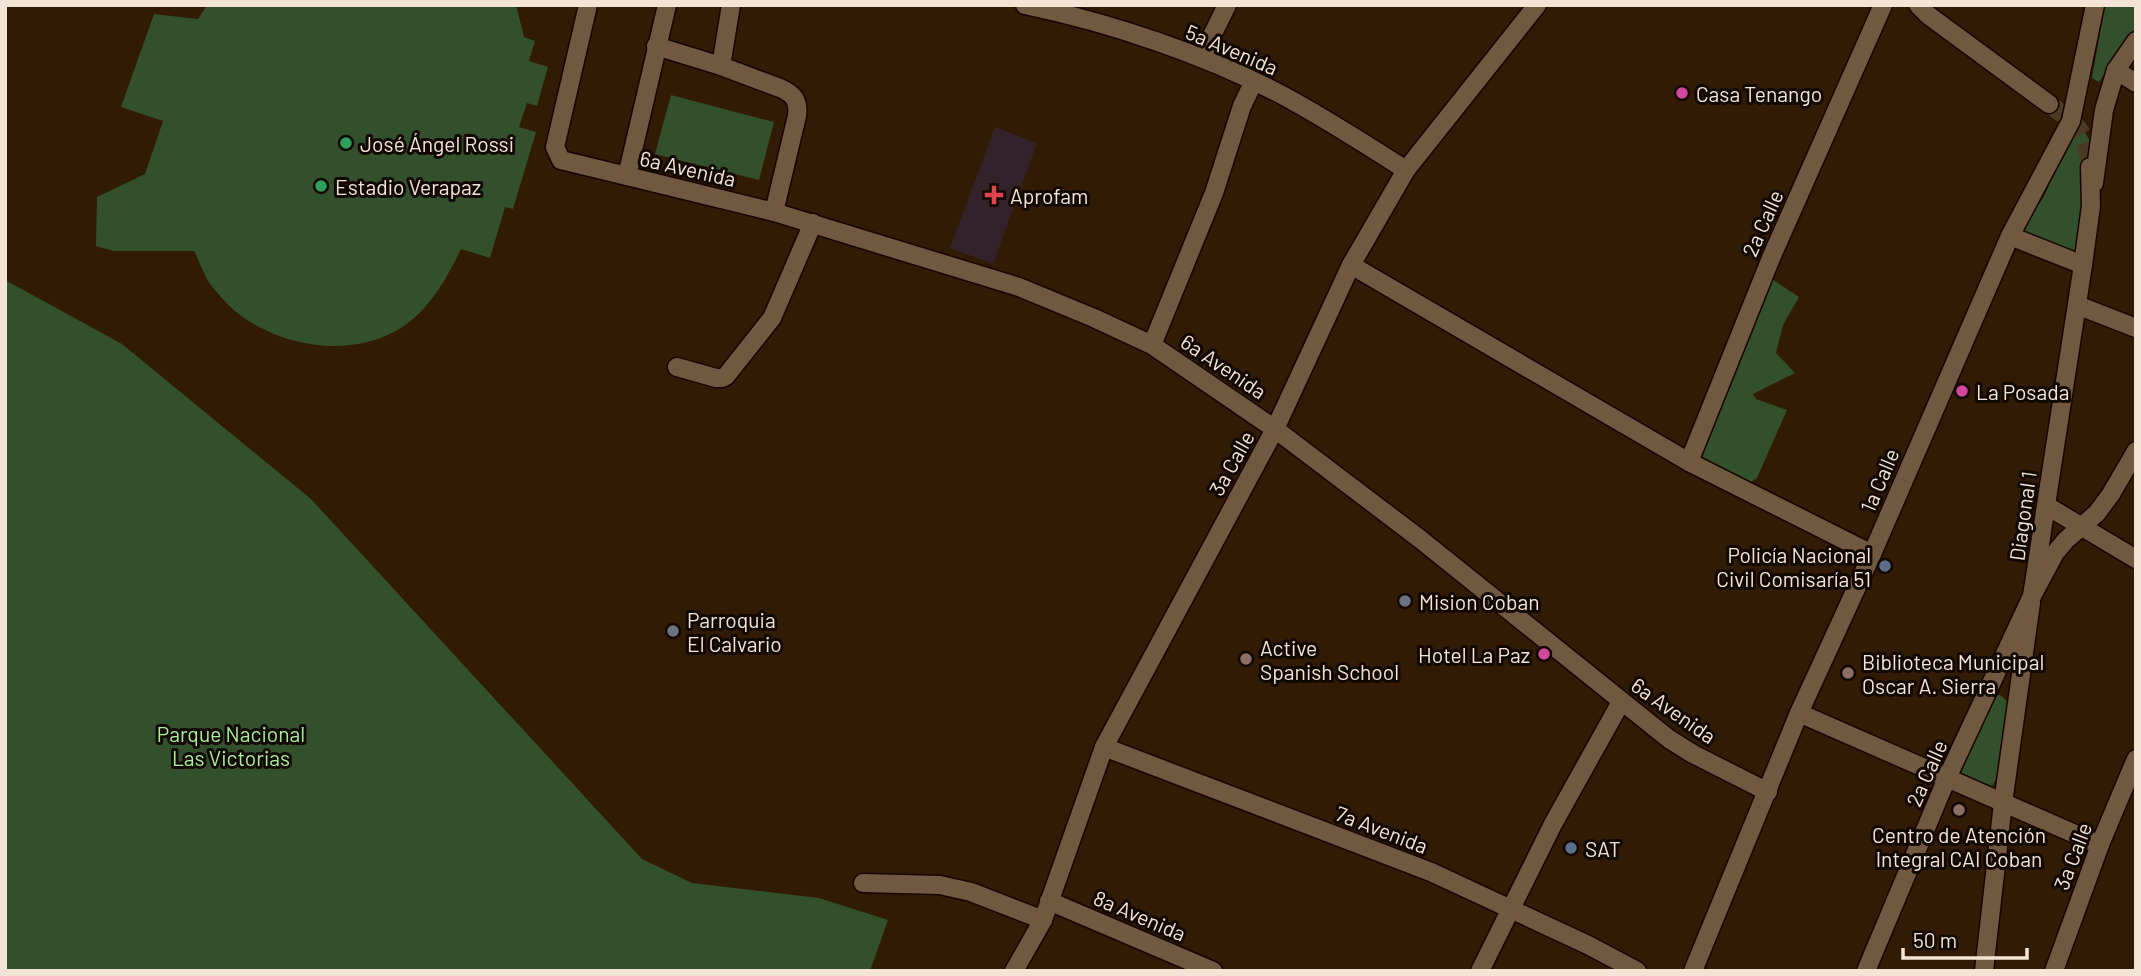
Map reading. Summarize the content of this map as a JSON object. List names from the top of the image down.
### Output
{
  "streets": {
    "street": [
      "5a Avenida",
      "6a Avenida",
      "2a Calle",
      "3a Calle",
      "1a Calle",
      "Diagonal 1",
      "7a Avenida",
      "8a Avenida"
    ]
  },
  "crossings": [
    ["5a Avenida", "3a Calle"],
    ["6a Avenida", "3a Calle"],
    ["6a Avenida", "1a Calle"],
    ["2a Calle", "Diagonal 1"],
    ["3a Calle", "7a Avenida"],
    ["3a Calle", "8a Avenida"]
  ],
  "parks": ["Parque Nacional Las Victorias"],
  "places": {
    "other": [
      "Casa Tenango",
      "José Ángel Rossi",
      "Estadio Verapaz",
      "La Posada",
      "Policía Nacional Civil Comisaría 51",
      "Mision Coban",
      "Parroquia El Calvario",
      "Hotel La Paz",
      "Active Spanish School",
      "Biblioteca Municipal Oscar A. Sierra",
      "Centro de Atención Integral CAI Coban",
      "SAT"
    ],
    "health": ["Aprofam"]
  },
  "scale_bar": "50 m"
}
